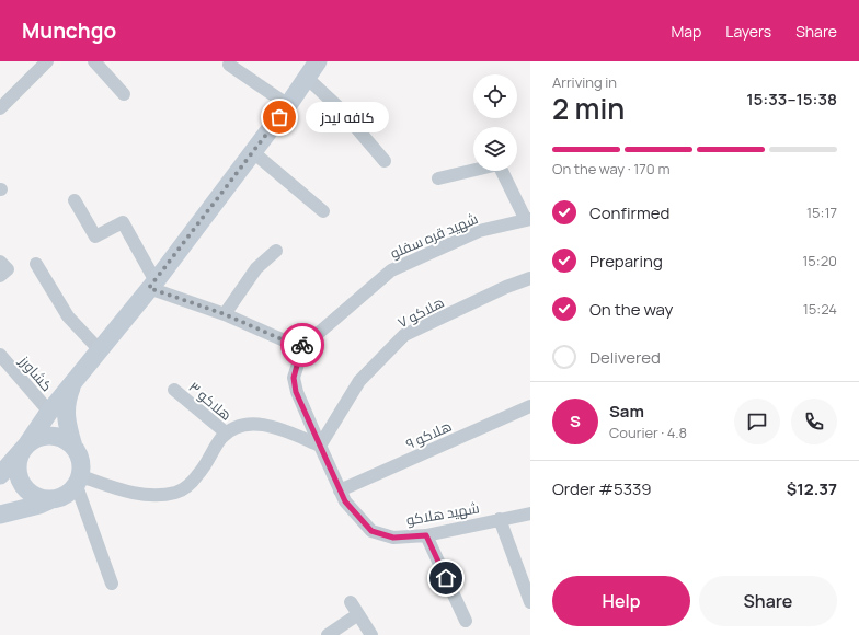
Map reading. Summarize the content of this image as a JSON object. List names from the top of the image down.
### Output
{
  "streets": {
    "street": [
      "شهید قره سفلو",
      "هلاکو ۷",
      "کشاورز",
      "هلاکو ۳",
      "هلاکو ۹",
      "شهید هلاکو"
    ]
  },
  "crossings": [
    ["شهید قره سفلو", "شهید هلاکو"],
    ["هلاکو ۷", "شهید هلاکو"],
    ["هلاکو ۹", "شهید هلاکو"]
  ],
  "places": ["کافه لیدز"],
  "page": {
    "header": "Munchgo",
    "nav": ["Map", "Layers", "Share"],
    "heading": ["2 min", "Arriving in", "15:33–15:38"],
    "panel": [
      "Sam",
      "Courier · 4.8",
      "Order #5339",
      "$12.37"
    ],
    "bubble": "کافه لیدز",
    "bar": "On the way · 170 m",
    "list": [
      ["Confirmed", "15:17"],
      ["Preparing", "15:20"],
      ["On the way", "15:24"],
      "Delivered"
    ],
    "round": "S",
    "buttons": ["Help", "Share"]
  }
}
